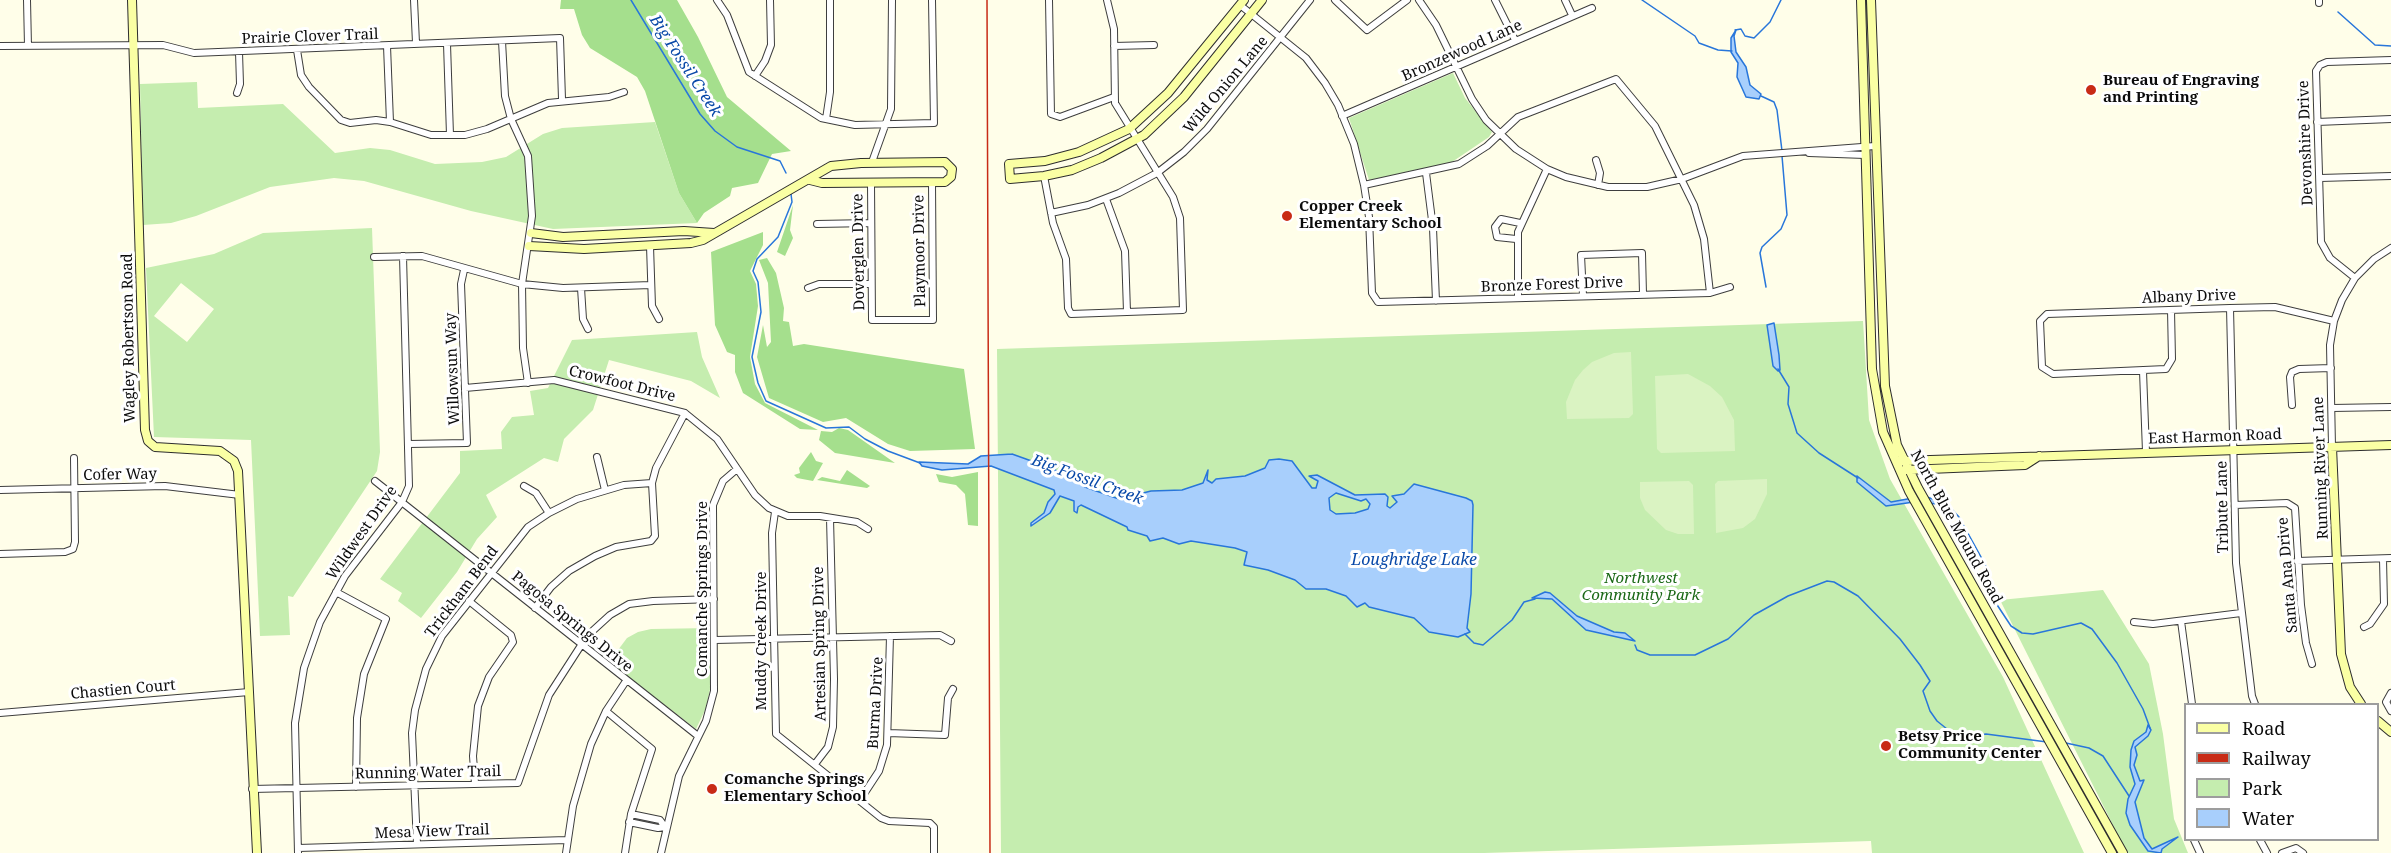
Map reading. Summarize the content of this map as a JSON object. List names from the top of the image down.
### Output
{
  "streets": {
    "street": [
      "Prairie Clover Trail",
      "Bronzewood Lane",
      "Wild Onion Lane",
      "Devonshire Drive",
      "Playmoor Drive",
      "Doverglen Drive",
      "Bronze Forest Drive",
      "Albany Drive",
      "Wagley Robertson Road",
      "Willowsun Way",
      "Crowfoot Drive",
      "East Harmon Road",
      "Running River Lane",
      "Cofer Way",
      "Tribute Lane",
      "North Blue Mound Road",
      "Wildwest Drive",
      "Santa Ana Drive",
      "Comanche Springs Drive",
      "Trickham Bend",
      "Pagosa Springs Drive",
      "Muddy Creek Drive",
      "Artesian Spring Drive",
      "Chastien Court",
      "Burma Drive",
      "Running Water Trail",
      "Mesa View Trail"
    ]
  },
  "crossings": [
    ["Prairie Clover Trail", "Wagley Robertson Road"],
    ["Devonshire Drive", "Running River Lane"],
    ["Playmoor Drive", "Doverglen Drive"],
    ["Albany Drive", "Running River Lane"],
    ["Albany Drive", "Tribute Lane"],
    ["Wagley Robertson Road", "Cofer Way"],
    ["Wagley Robertson Road", "Chastien Court"],
    ["Wagley Robertson Road", "Running Water Trail"],
    ["Willowsun Way", "Crowfoot Drive"],
    ["Willowsun Way", "Wildwest Drive"],
    ["Crowfoot Drive", "Comanche Springs Drive"],
    ["Crowfoot Drive", "Muddy Creek Drive"],
    ["East Harmon Road", "Running River Lane"],
    ["East Harmon Road", "Tribute Lane"],
    ["East Harmon Road", "North Blue Mound Road"],
    ["Tribute Lane", "Santa Ana Drive"],
    ["Wildwest Drive", "Pagosa Springs Drive"],
    ["Wildwest Drive", "Running Water Trail"],
    ["Wildwest Drive", "Mesa View Trail"],
    ["Comanche Springs Drive", "Pagosa Springs Drive"],
    ["Comanche Springs Drive", "Running Water Trail"],
    ["Trickham Bend", "Pagosa Springs Drive"],
    ["Trickham Bend", "Running Water Trail"],
    ["Trickham Bend", "Mesa View Trail"],
    ["Pagosa Springs Drive", "Running Water Trail"],
    ["Muddy Creek Drive", "Artesian Spring Drive"],
    ["Muddy Creek Drive", "Burma Drive"]
  ],
  "water": ["Big Fossil Creek", "Loughridge Lake"],
  "parks": ["Northwest Community Park"],
  "places": [
    "Bureau of Engraving and Printing",
    "Copper Creek Elementary School",
    "Betsy Price Community Center",
    "Comanche Springs Elementary School"
  ],
  "legend": [
    "Road",
    "Railway",
    "Park",
    "Water"
  ]
}
